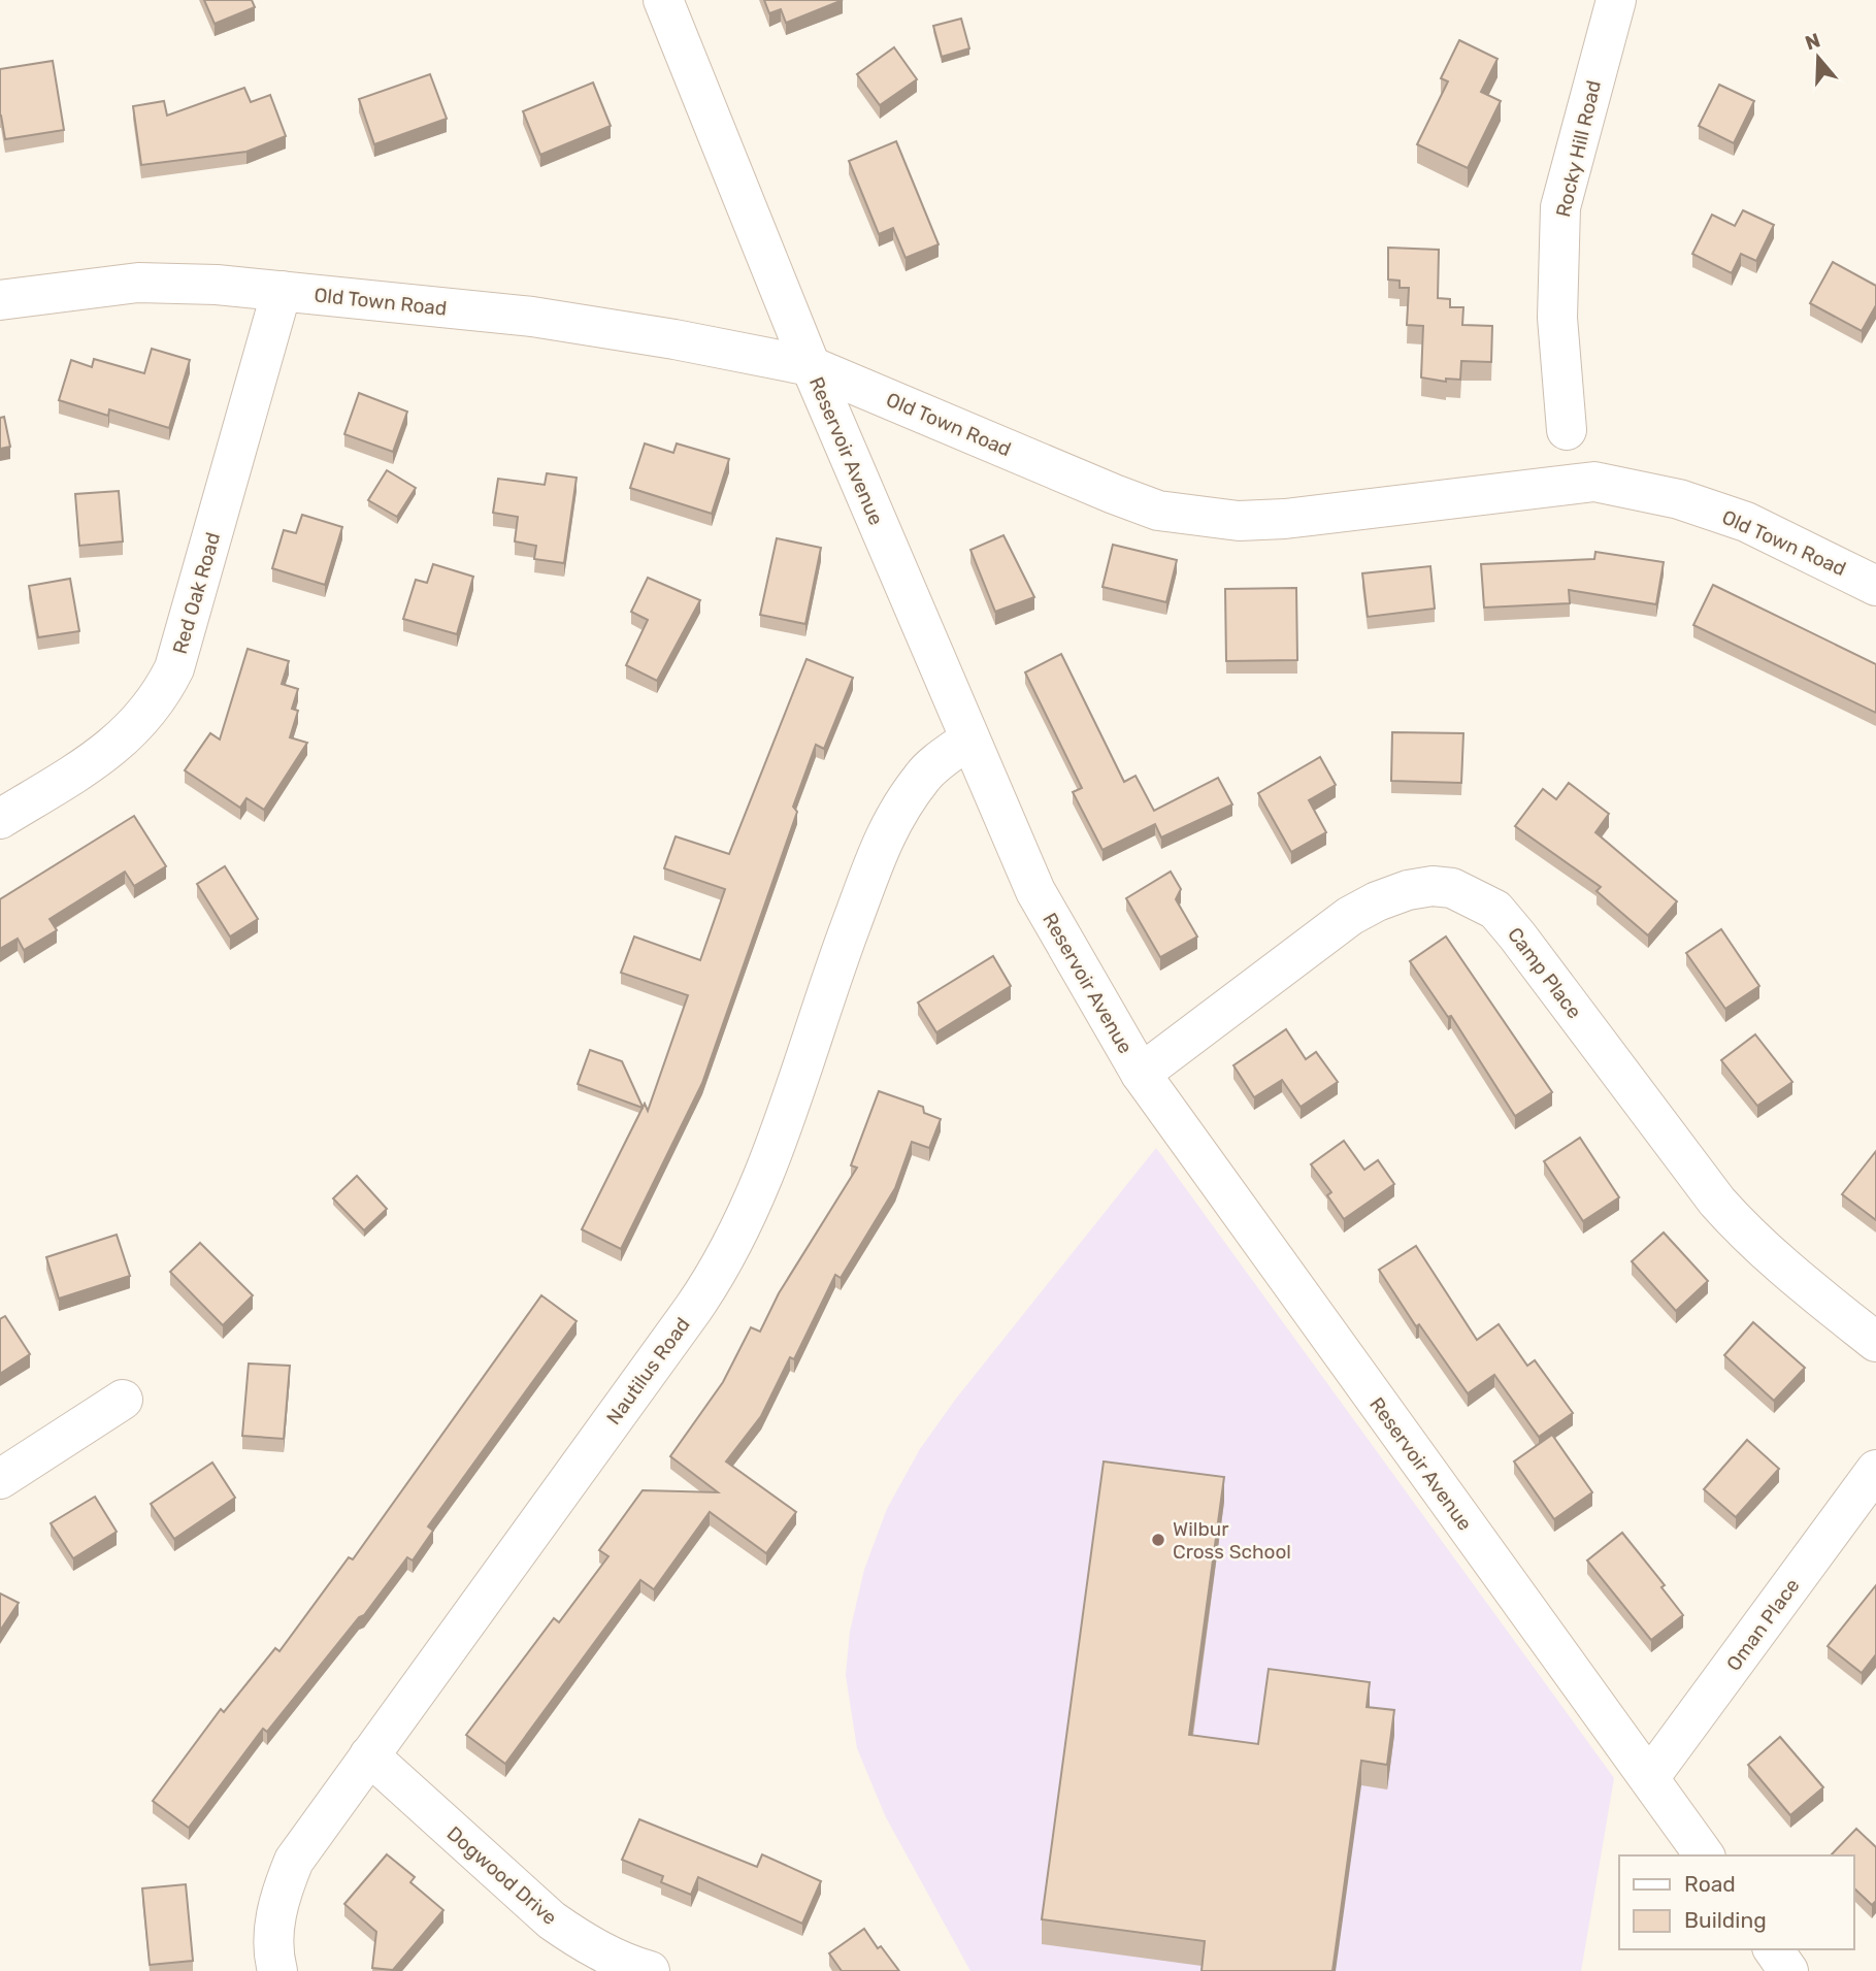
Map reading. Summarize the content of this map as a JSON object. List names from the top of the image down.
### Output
{
  "streets": {
    "street": [
      "Rocky Hill Road",
      "Old Town Road",
      "Reservoir Avenue",
      "Red Oak Road",
      "Camp Place",
      "Nautilus Road",
      "Oman Place",
      "Dogwood Drive"
    ]
  },
  "crossings": [
    ["Old Town Road", "Reservoir Avenue"],
    ["Old Town Road", "Red Oak Road"],
    ["Reservoir Avenue", "Camp Place"],
    ["Reservoir Avenue", "Nautilus Road"],
    ["Reservoir Avenue", "Oman Place"],
    ["Nautilus Road", "Dogwood Drive"]
  ],
  "places": ["Wilbur Cross School"],
  "legend": ["Road", "Building"],
  "north": "top"
}
